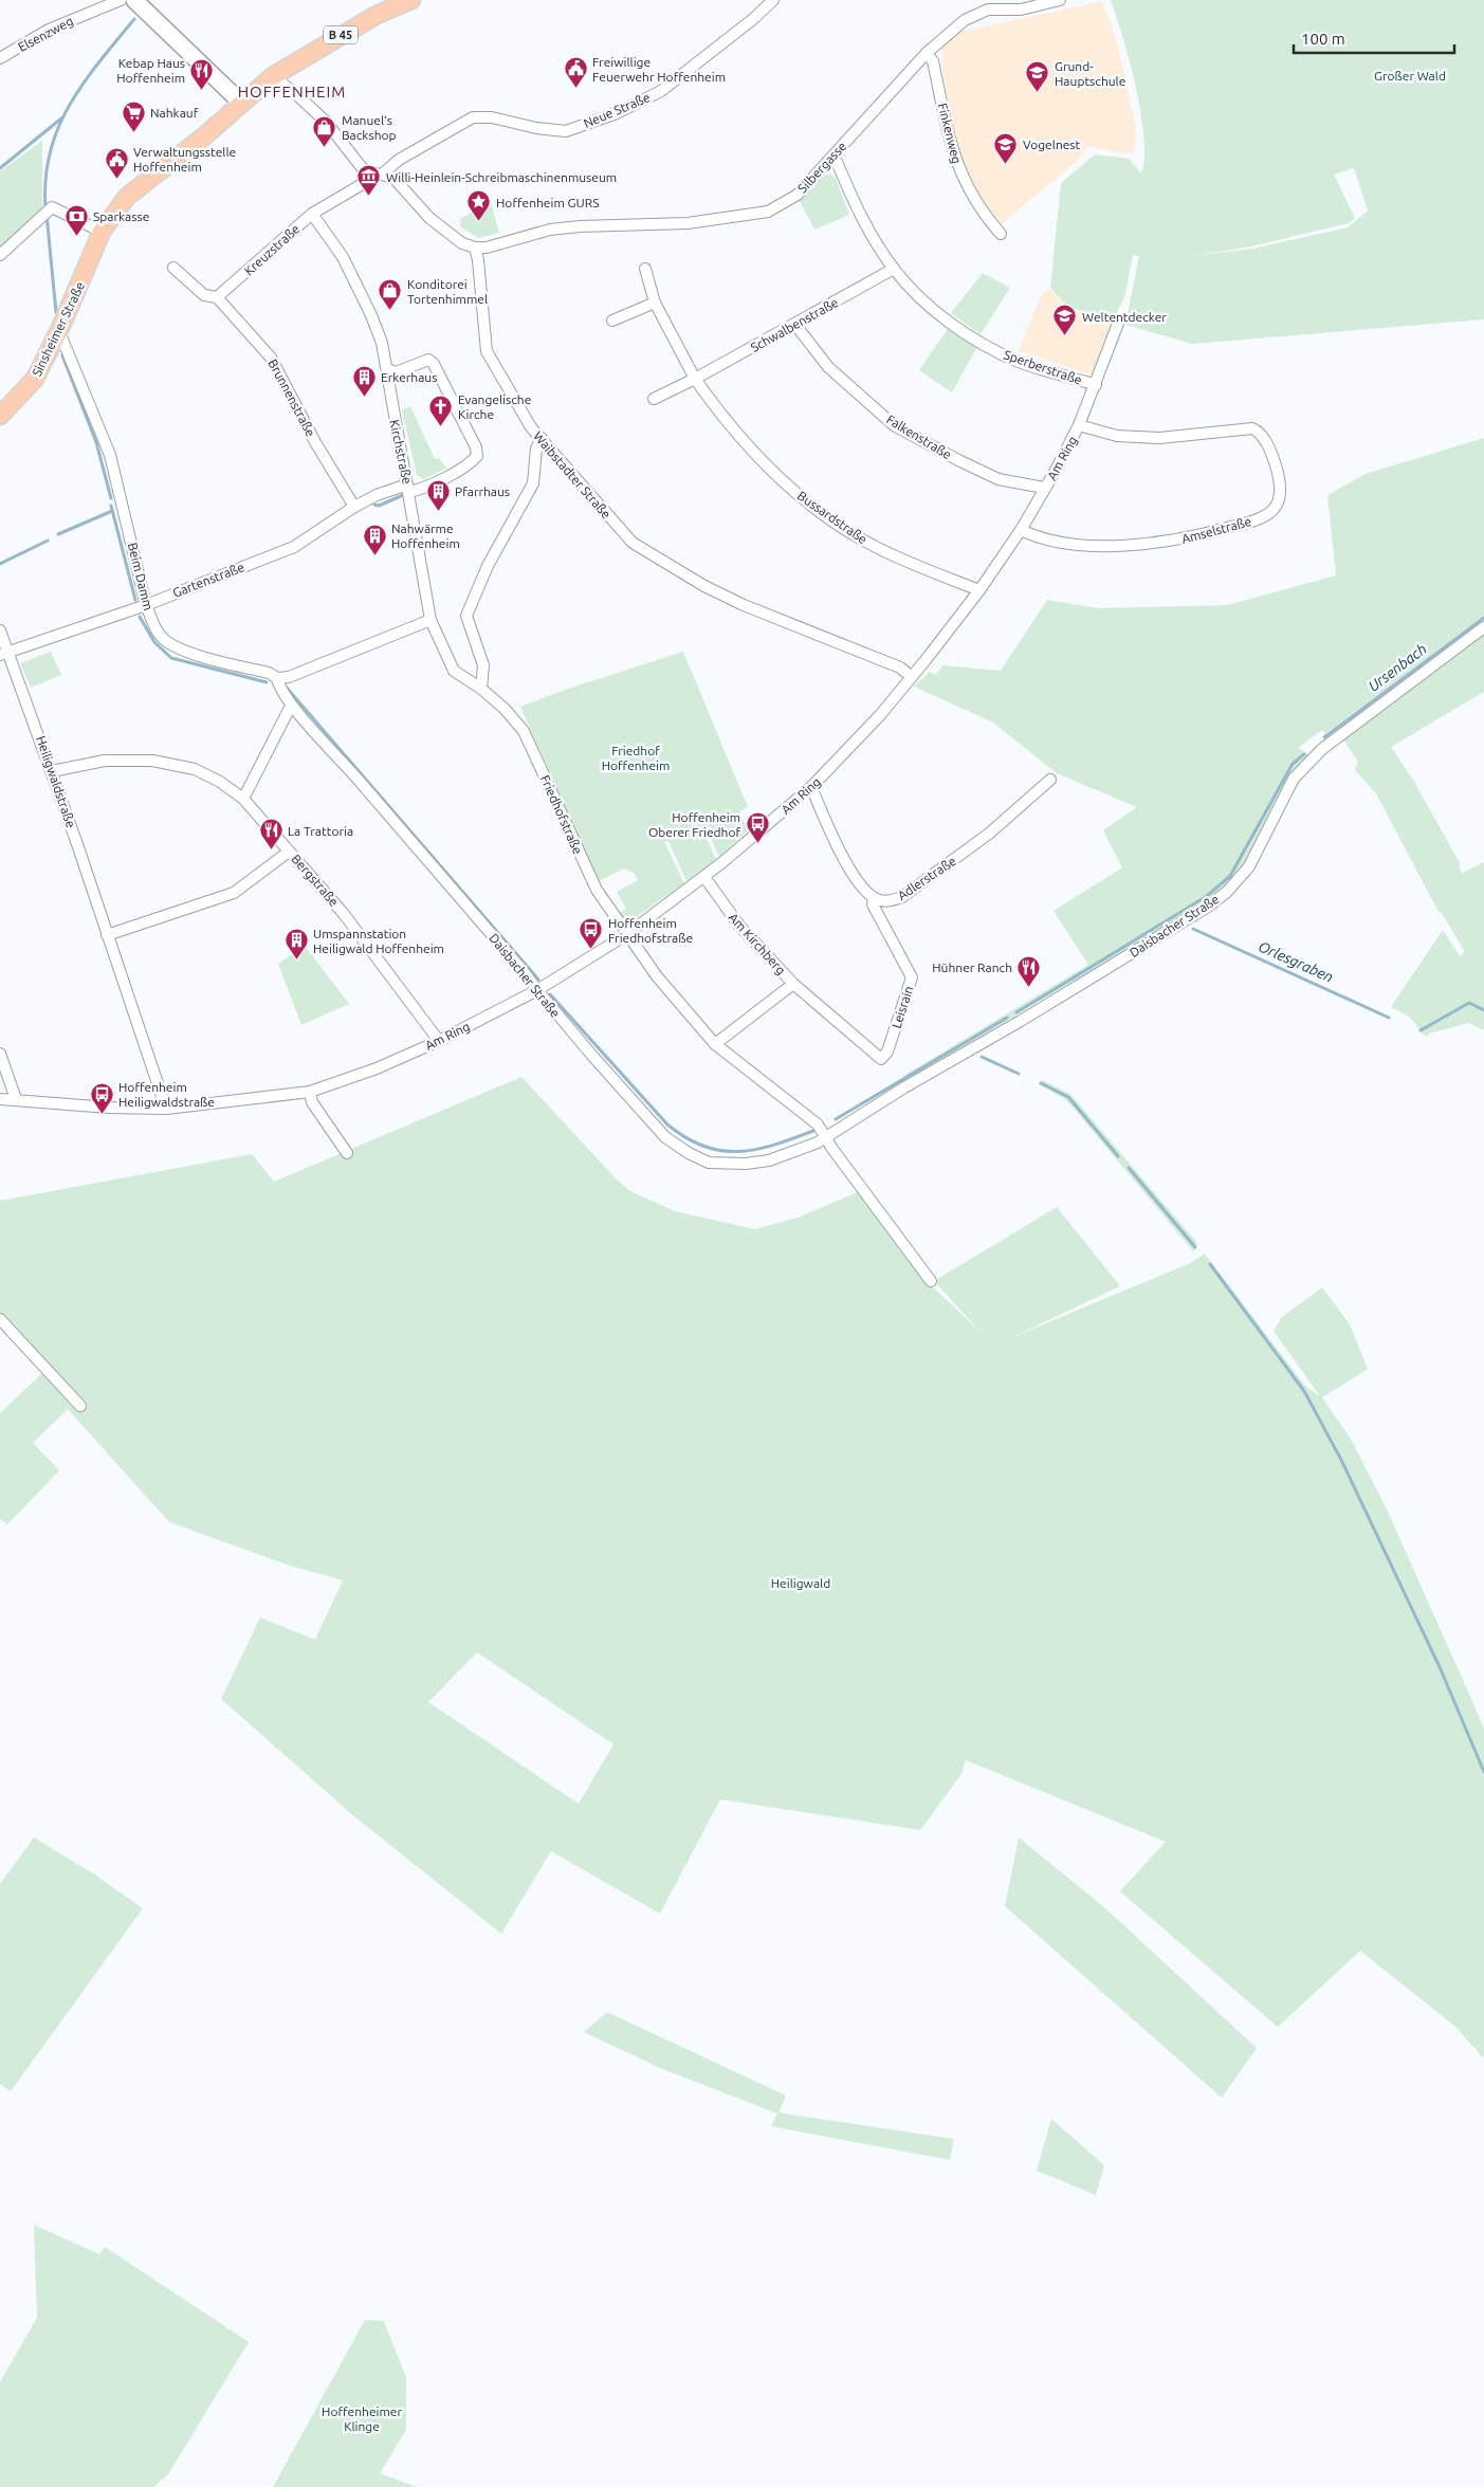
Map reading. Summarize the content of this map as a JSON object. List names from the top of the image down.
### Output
{
  "streets": {
    "main road": ["B 45", "Sinsheimer Straße"],
    "street": [
      "Elsenzweg",
      "Neue Straße",
      "Finkenweg",
      "Silbergasse",
      "Kreuzstraße",
      "Schwalbenstraße",
      "Sperberstraße",
      "Brunnenstraße",
      "Falkenstraße",
      "Kirchstraße",
      "Am Ring",
      "Waibstadter Straße",
      "Bussardstraße",
      "Amselstraße",
      "Beim Damm",
      "Gartenstraße",
      "Heiligwaldstraße",
      "Friedhofstraße",
      "Adlerstraße",
      "Bergstraße",
      "Daisbacher Straße",
      "Am Kirchberg",
      "Leisrain"
    ]
  },
  "crossings": [
    ["B 45", "Sinsheimer Straße"],
    ["Neue Straße", "Kreuzstraße"],
    ["Finkenweg", "Silbergasse"],
    ["Silbergasse", "Sperberstraße"],
    ["Silbergasse", "Waibstadter Straße"],
    ["Kreuzstraße", "Brunnenstraße"],
    ["Kreuzstraße", "Kirchstraße"],
    ["Schwalbenstraße", "Sperberstraße"],
    ["Schwalbenstraße", "Falkenstraße"],
    ["Schwalbenstraße", "Bussardstraße"],
    ["Sinsheimer Straße", "Beim Damm"],
    ["Sperberstraße", "Am Ring"],
    ["Brunnenstraße", "Gartenstraße"],
    ["Falkenstraße", "Am Ring"],
    ["Kirchstraße", "Gartenstraße"],
    ["Kirchstraße", "Friedhofstraße"],
    ["Am Ring", "Waibstadter Straße"],
    ["Am Ring", "Bussardstraße"],
    ["Am Ring", "Amselstraße"],
    ["Am Ring", "Heiligwaldstraße"],
    ["Am Ring", "Friedhofstraße"],
    ["Am Ring", "Bergstraße"],
    ["Am Ring", "Daisbacher Straße"],
    ["Am Ring", "Am Kirchberg"],
    ["Beim Damm", "Gartenstraße"],
    ["Beim Damm", "Daisbacher Straße"],
    ["Gartenstraße", "Heiligwaldstraße"],
    ["Heiligwaldstraße", "Bergstraße"],
    ["Friedhofstraße", "Daisbacher Straße"],
    ["Friedhofstraße", "Am Kirchberg"],
    ["Adlerstraße", "Leisrain"],
    ["Am Kirchberg", "Leisrain"]
  ],
  "districts": ["HOFFENHEIM"],
  "water": ["Ursenbach", "Orlesgraben"],
  "parks": [
    "Großer Wald",
    "Friedhof Hoffenheim",
    "Heiligwald",
    "Hoffenheimer Klinge"
  ],
  "places": {
    "public building": ["Freiwillige Feuerwehr Hoffenheim", "Verwaltungsstelle Hoffenheim"],
    "restaurant": ["Kebap Haus Hoffenheim", "La Trattoria", "Hühner Ranch"],
    "school or university": ["Grund- Hauptschule", "Vogelnest", "Weltentdecker"],
    "supermarket": ["Nahkauf"],
    "shop": ["Manuel‘s Backshop", "Konditorei Tortenhimmel"],
    "museum": ["Willi-Heinlein-Schreibmaschinenmuseum"],
    "place": ["Hoffenheim GURS"],
    "bank": ["Sparkasse"],
    "building": [
      "Erkerhaus",
      "Pfarrhaus",
      "Nahwärme Hoffenheim",
      "Umspannstation Heiligwald Hoffenheim"
    ],
    "church": ["Evangelische Kirche"],
    "bus stop": ["Hoffenheim Oberer Friedhof", "Hoffenheim Friedhofstraße", "Hoffenheim Heiligwaldstraße"]
  },
  "scale_bar": "100 m"
}
